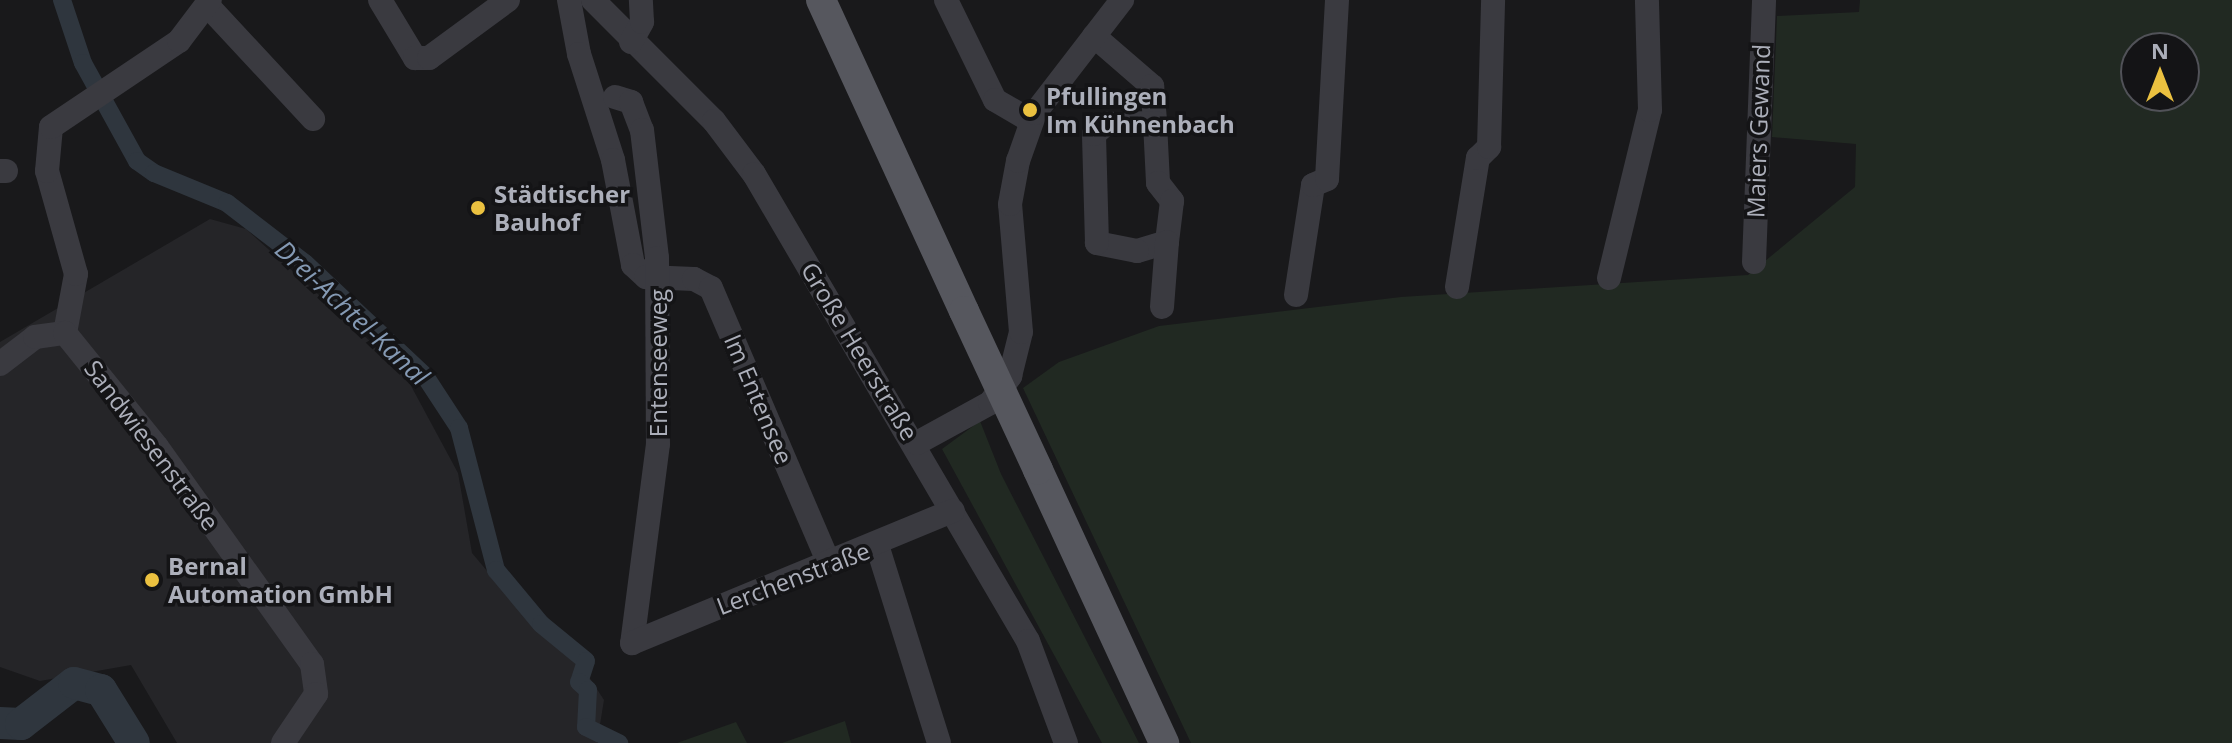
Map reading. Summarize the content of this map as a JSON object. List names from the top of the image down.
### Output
{
  "streets": {
    "street": [
      "Maiers Gewand",
      "Große Heerstraße",
      "Entenseeweg",
      "Im Entensee",
      "Sandwiesenstraße",
      "Lerchenstraße"
    ]
  },
  "crossings": [
    ["Große Heerstraße", "Lerchenstraße"],
    ["Entenseeweg", "Im Entensee"],
    ["Entenseeweg", "Lerchenstraße"],
    ["Im Entensee", "Lerchenstraße"]
  ],
  "water": ["Drei-Achtel-Kanal"],
  "places": ["Pfullingen Im Kühnenbach", "Städtischer Bauhof", "Bernal Automation GmbH"],
  "north": "top"
}
